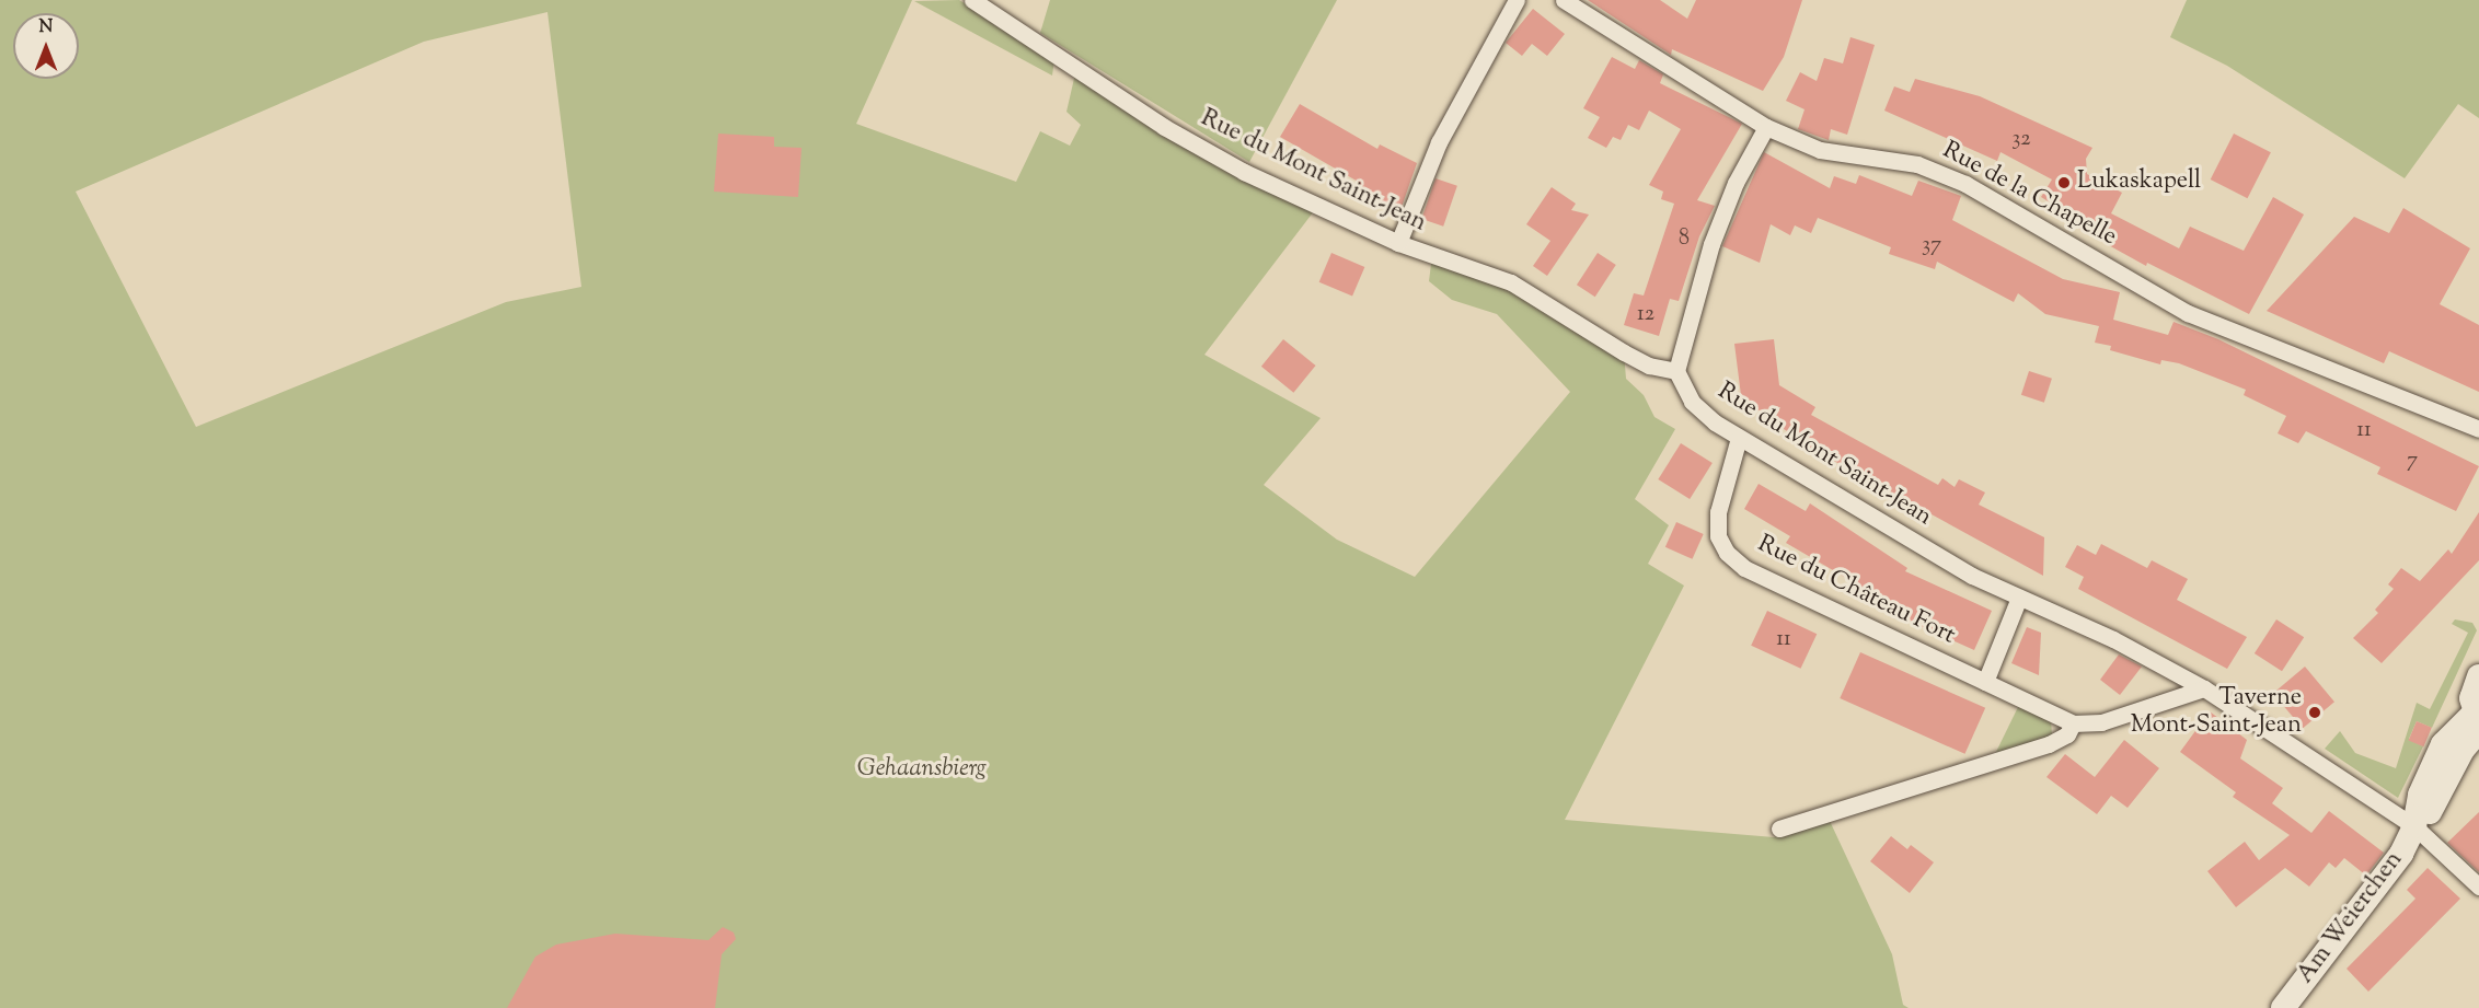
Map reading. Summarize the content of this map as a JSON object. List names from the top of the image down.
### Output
{
  "streets": {
    "main road": ["Am Weierchen"],
    "street": ["Rue du Mont Saint-Jean", "Rue de la Chapelle", "Rue du Château Fort"]
  },
  "crossings": [
    ["Rue du Mont Saint-Jean", "Rue du Château Fort"],
    ["Rue du Mont Saint-Jean", "Am Weierchen"]
  ],
  "parks": ["Gehaansbierg"],
  "places": ["Lukaskapell", "Taverne Mont-Saint-Jean"],
  "house_numbers": [
    "32",
    "8",
    "37",
    "12",
    "11",
    "7",
    "11"
  ],
  "north": "top"
}
